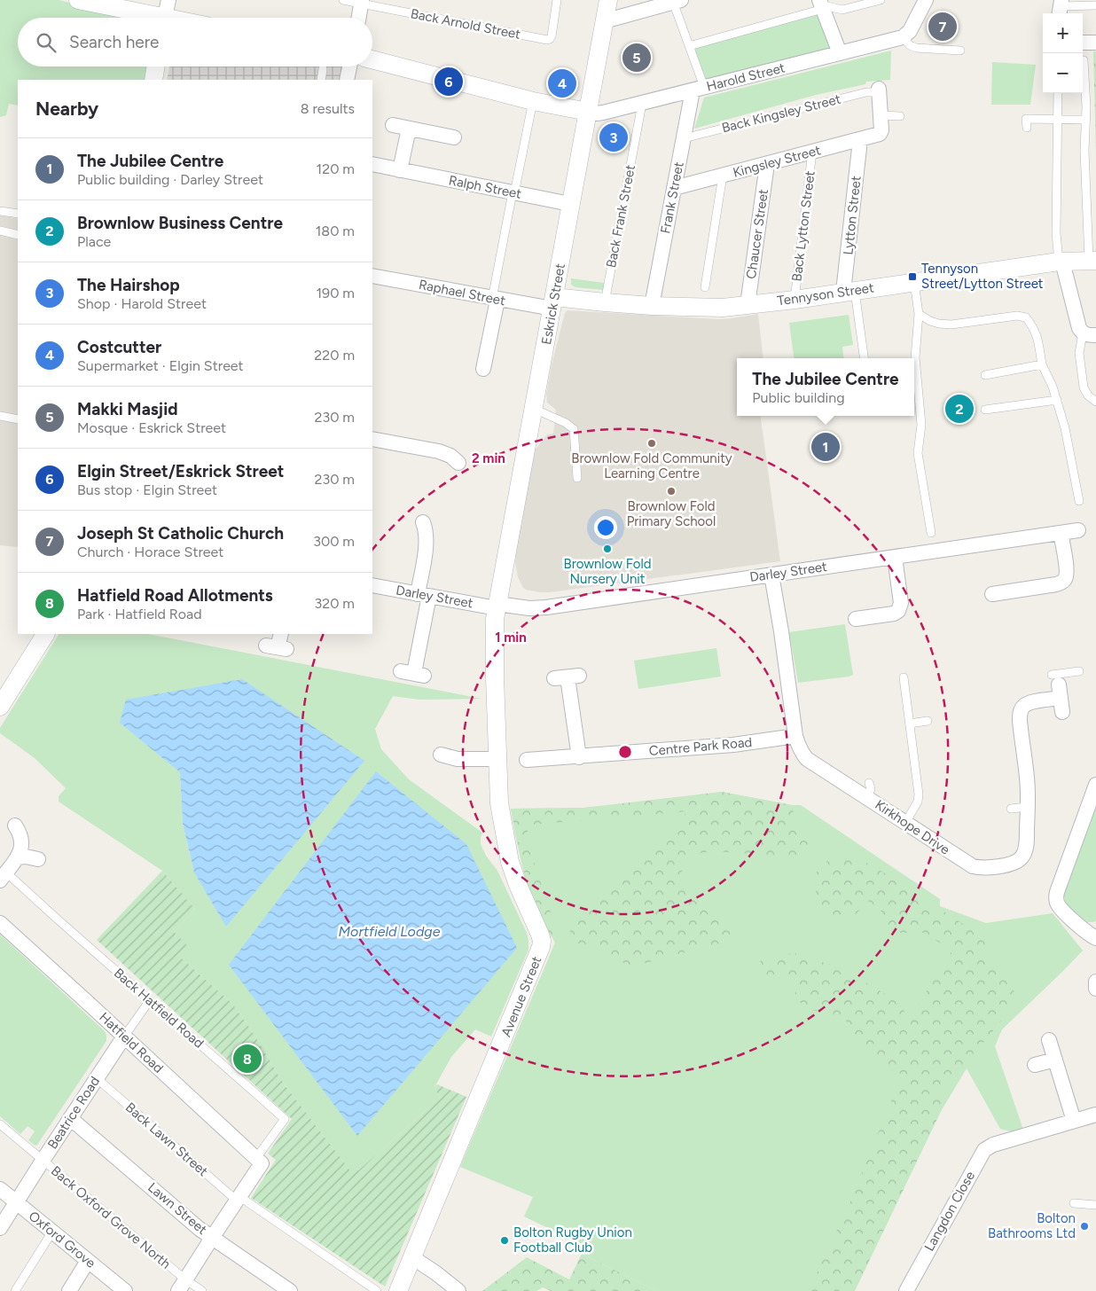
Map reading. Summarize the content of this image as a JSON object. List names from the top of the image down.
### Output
{
  "streets": {
    "street": [
      "Harold Street",
      "Kingsley Street",
      "Ralph Street",
      "Frank Street",
      "Lytton Street",
      "Chaucer Street",
      "Raphael Street",
      "Tennyson Street",
      "Eskrick Street",
      "Darley Street",
      "Centre Park Road",
      "Kirkhope Drive",
      "Avenue Street",
      "Hatfield Road",
      "Beatrice Road",
      "Lawn Street",
      "Langdon Close",
      "Oxford Grove"
    ],
    "lane": [
      "Back Arnold Street",
      "Back Kingsley Street",
      "Back Frank Street",
      "Back Lytton Street",
      "Back Hatfield Road",
      "Back Lawn Street",
      "Back Oxford Grove North"
    ]
  },
  "crossings": [
    ["Harold Street", "Frank Street"],
    ["Harold Street", "Back Frank Street"],
    ["Harold Street", "Eskrick Street"],
    ["Back Kingsley Street", "Frank Street"],
    ["Kingsley Street", "Frank Street"],
    ["Kingsley Street", "Lytton Street"],
    ["Kingsley Street", "Back Lytton Street"],
    ["Kingsley Street", "Chaucer Street"],
    ["Ralph Street", "Eskrick Street"],
    ["Frank Street", "Tennyson Street"],
    ["Lytton Street", "Tennyson Street"],
    ["Back Frank Street", "Tennyson Street"],
    ["Back Lytton Street", "Tennyson Street"],
    ["Chaucer Street", "Tennyson Street"],
    ["Raphael Street", "Tennyson Street"],
    ["Raphael Street", "Eskrick Street"],
    ["Tennyson Street", "Eskrick Street"],
    ["Eskrick Street", "Darley Street"],
    ["Eskrick Street", "Avenue Street"],
    ["Darley Street", "Kirkhope Drive"],
    ["Darley Street", "Avenue Street"],
    ["Centre Park Road", "Kirkhope Drive"],
    ["Back Hatfield Road", "Hatfield Road"],
    ["Back Hatfield Road", "Beatrice Road"],
    ["Hatfield Road", "Beatrice Road"],
    ["Beatrice Road", "Back Lawn Street"],
    ["Beatrice Road", "Lawn Street"],
    ["Beatrice Road", "Back Oxford Grove North"],
    ["Beatrice Road", "Oxford Grove"]
  ],
  "water": ["Mortfield Lodge"],
  "places": {
    "transit": ["Tennyson Street/Lytton Street"],
    "other": [
      "Brownlow Fold Community Learning Centre",
      "Brownlow Fold Primary School",
      "Brownlow Fold Nursery Unit",
      "Bolton Bathrooms Ltd",
      "Bolton Rugby Union Football Club"
    ]
  },
  "page": {
    "pins": [
      "7",
      "5",
      "6",
      "4",
      "3",
      "2",
      "1",
      "8"
    ],
    "map_buttons": ["+", "−"],
    "search": "Search here",
    "heading": ["Nearby", "8 results"],
    "list": [
      {
        "mark": "1",
        "name": "The Jubilee Centre",
        "note": "Public building · Darley Street",
        "value": "120 m"
      },
      {
        "mark": "2",
        "name": "Brownlow Business Centre",
        "note": "Place",
        "value": "180 m"
      },
      {
        "mark": "3",
        "name": "The Hairshop",
        "note": "Shop · Harold Street",
        "value": "190 m"
      },
      {
        "mark": "4",
        "name": "Costcutter",
        "note": "Supermarket · Elgin Street",
        "value": "220 m"
      },
      {
        "mark": "5",
        "name": "Makki Masjid",
        "note": "Mosque · Eskrick Street",
        "value": "230 m"
      },
      {
        "mark": "6",
        "name": "Elgin Street/Eskrick Street",
        "note": "Bus stop · Elgin Street",
        "value": "230 m"
      },
      {
        "mark": "7",
        "name": "Joseph St Catholic Church",
        "note": "Church · Horace Street",
        "value": "300 m"
      },
      {
        "mark": "8",
        "name": "Hatfield Road Allotments",
        "note": "Park · Hatfield Road",
        "value": "320 m"
      }
    ],
    "popup": ["The Jubilee Centre", "Public building"]
  },
  "rings": ["2 min", "1 min"]
}
